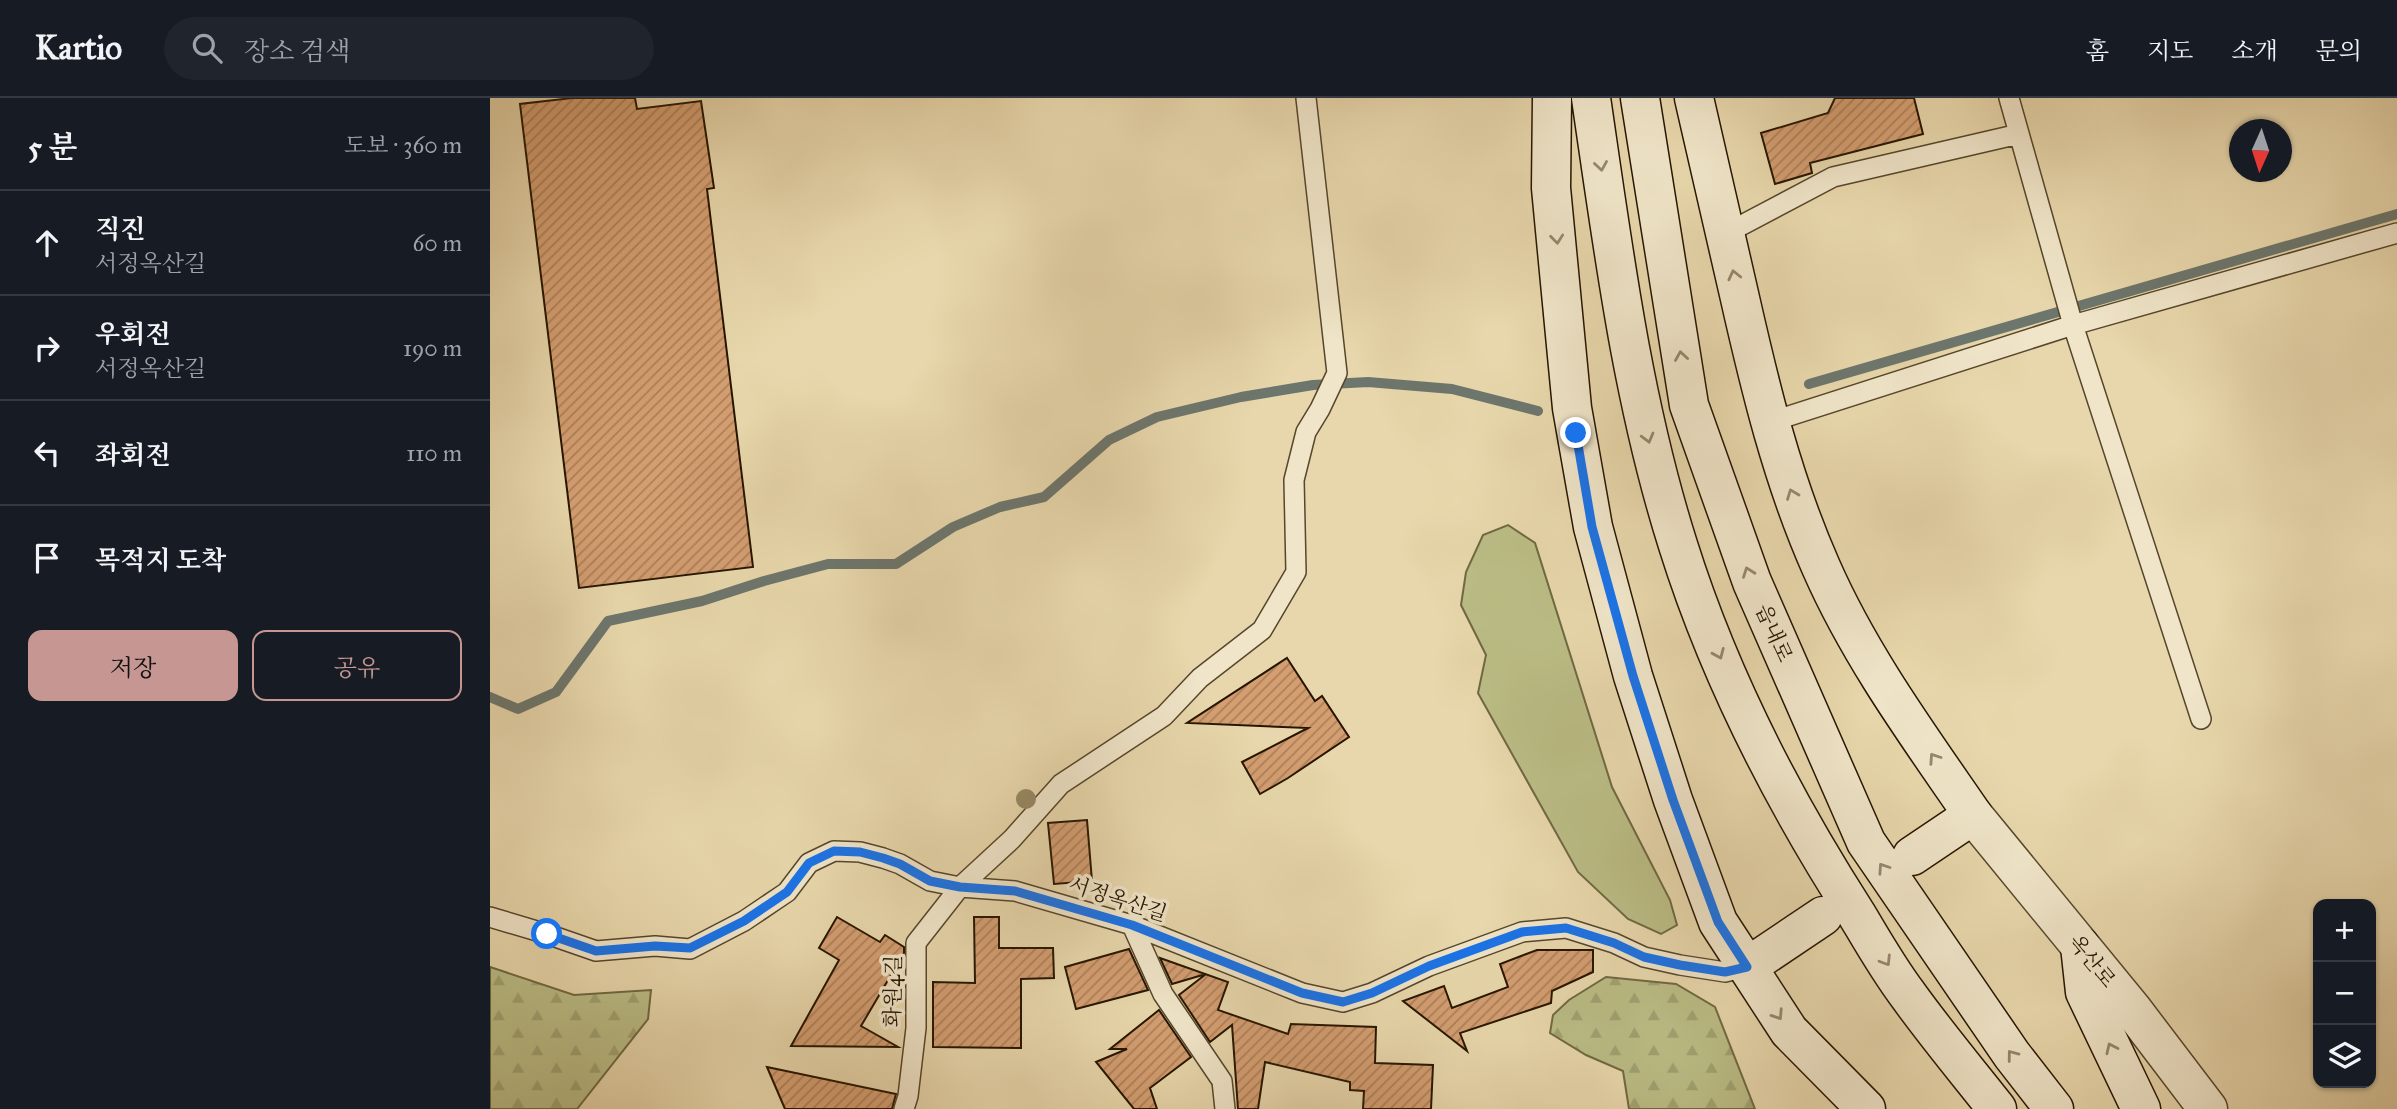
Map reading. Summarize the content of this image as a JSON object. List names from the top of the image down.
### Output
{
  "streets": {
    "street": ["읍내로", "옥산로"],
    "lane": ["서정옥산길", "화원4길"]
  },
  "crossings": [
    ["서정옥산길", "화원4길"]
  ],
  "north": "bottom",
  "page": {
    "header": "Kartio",
    "search": "장소 검색",
    "nav": [
      "홈",
      "지도",
      "소개",
      "문의"
    ],
    "heading": ["5 분", "도보 · 360 m"],
    "list": [
      ["직진", "서정옥산길", "60 m"],
      ["우회전", "서정옥산길", "190 m"],
      ["좌회전", "110 m"],
      "목적지 도착"
    ],
    "buttons": ["저장", "공유"],
    "map_buttons": ["+", "−"]
  }
}
